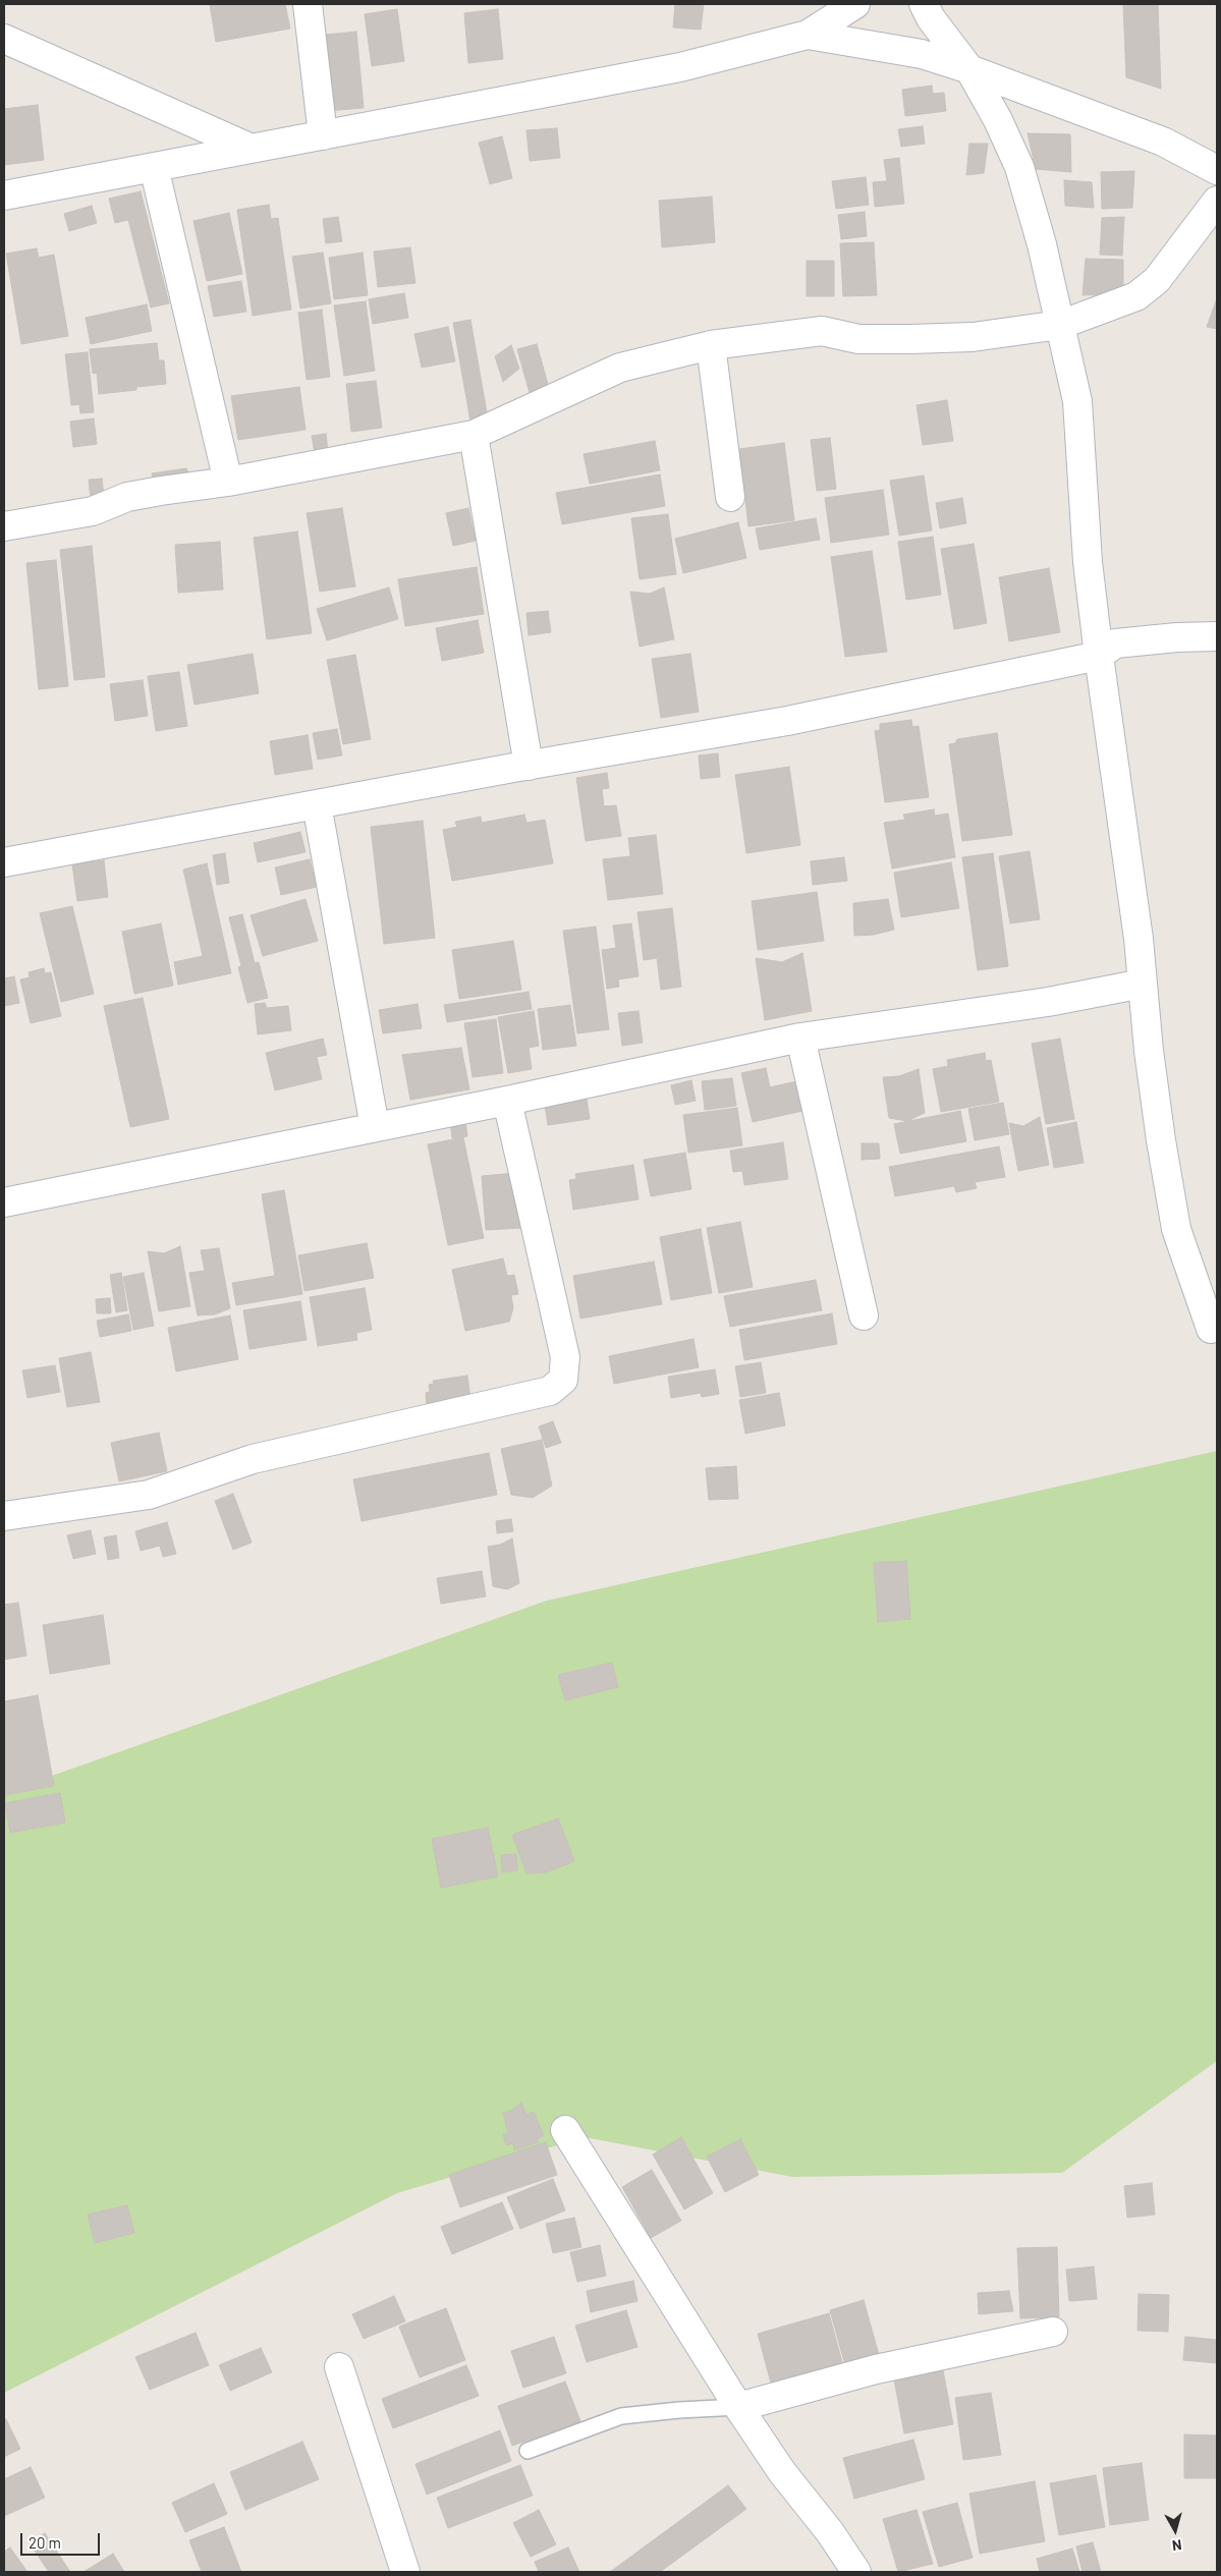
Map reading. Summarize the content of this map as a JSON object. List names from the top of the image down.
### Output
{
  "scale_bar": "20 m",
  "north": "bottom"
}
